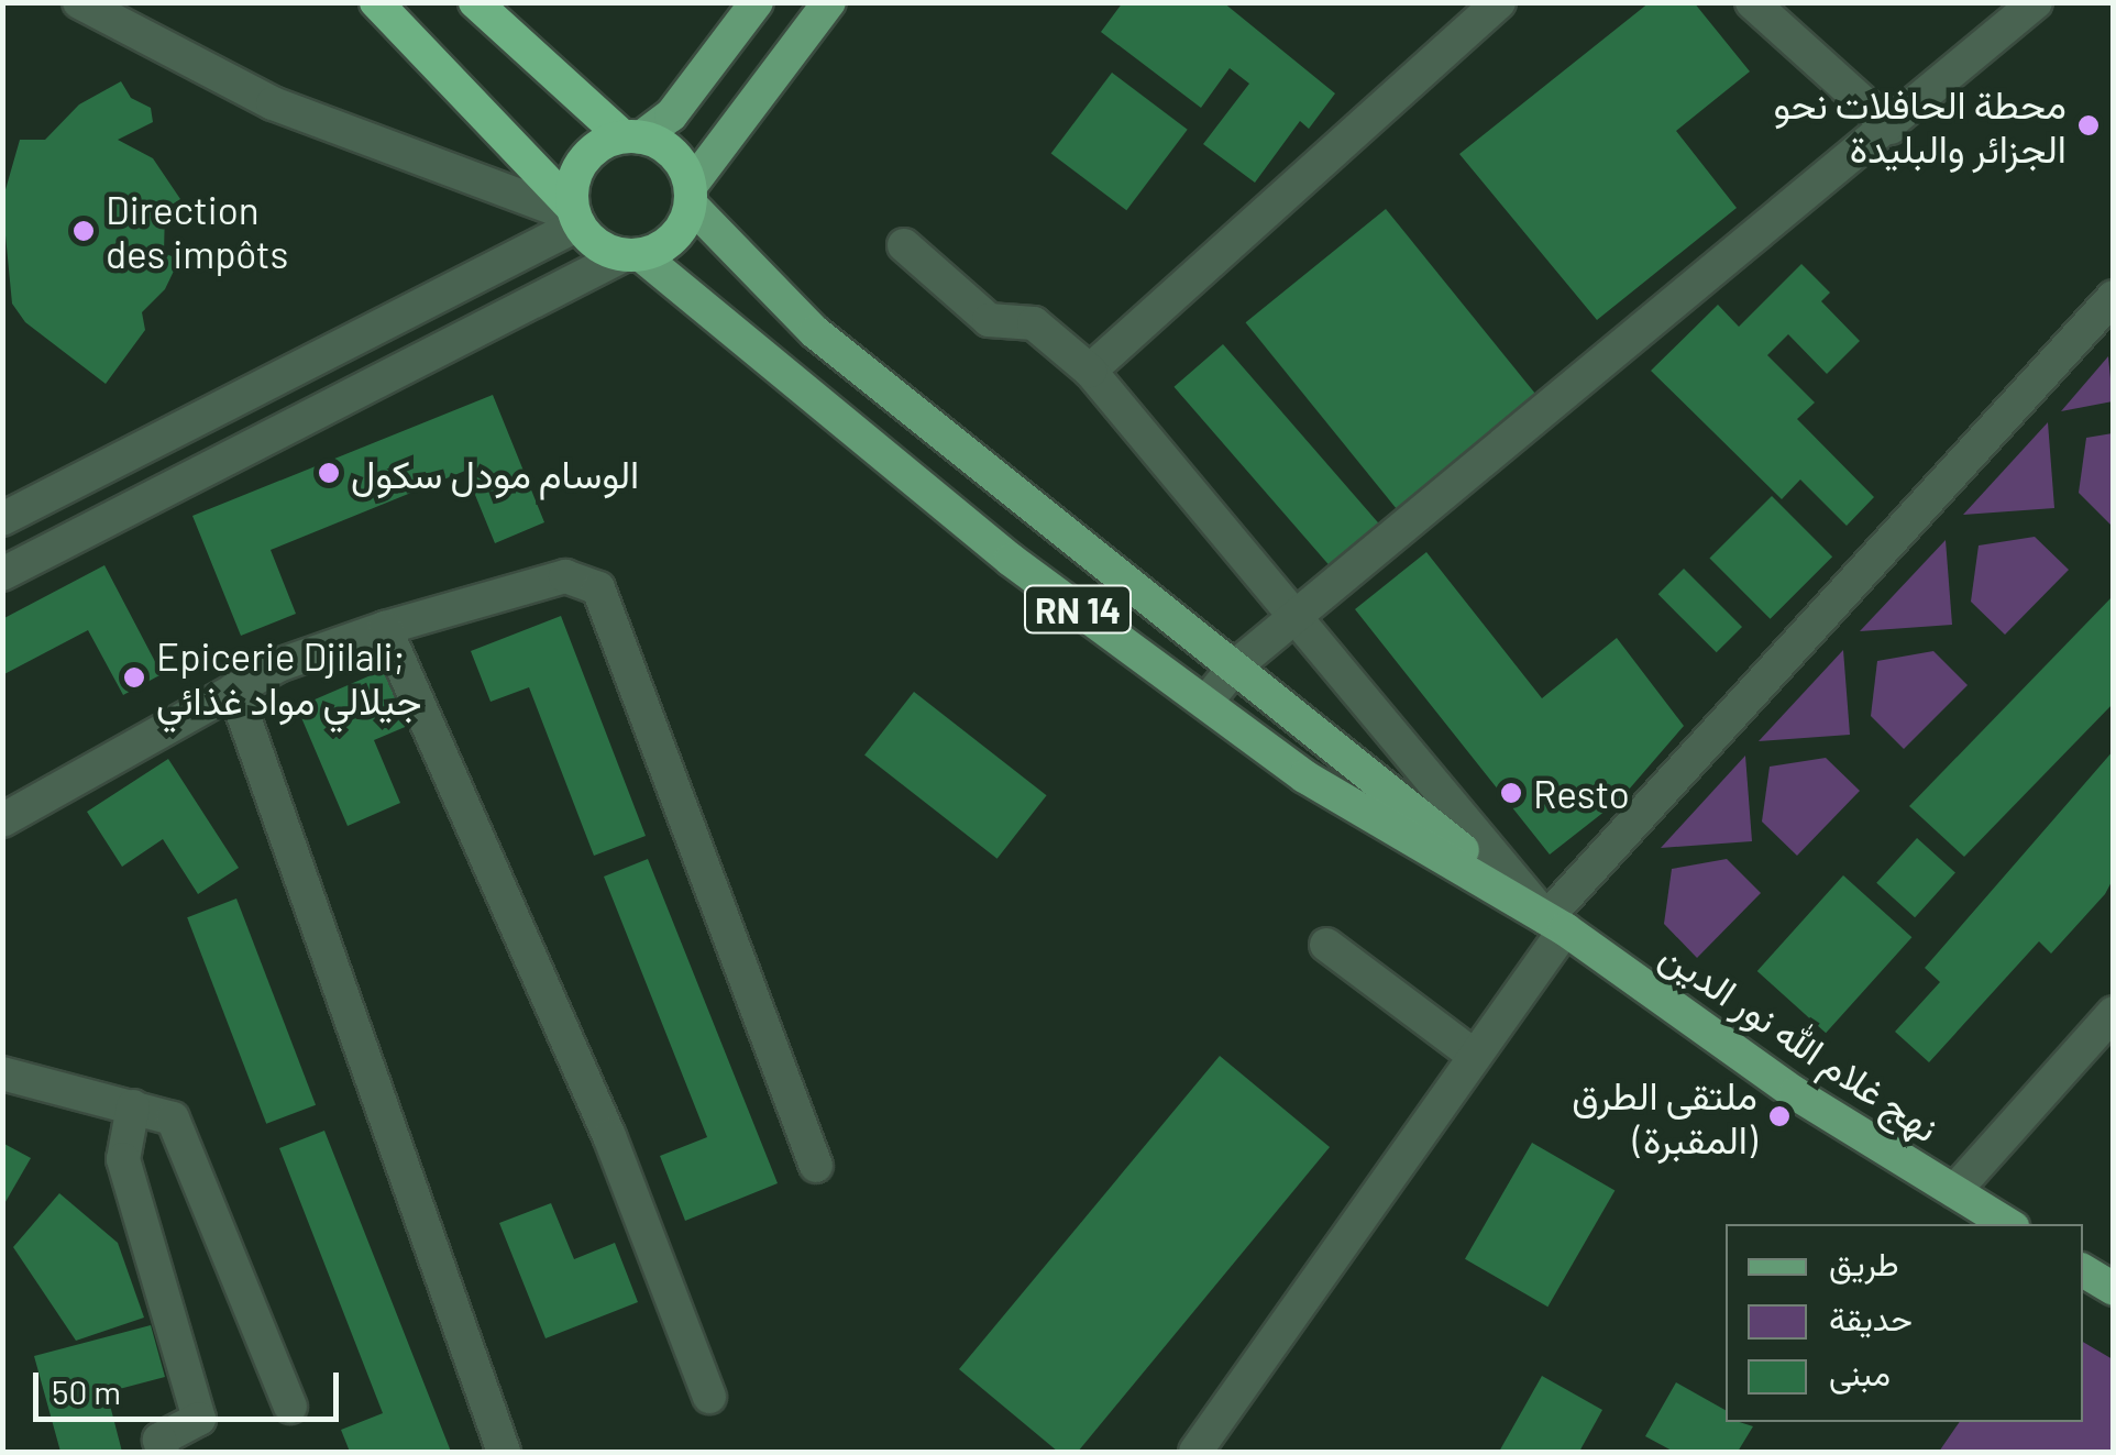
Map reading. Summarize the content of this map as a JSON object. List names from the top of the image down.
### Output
{
  "streets": {
    "main road": ["RN 14", "نهج غلام الله نور الدين"]
  },
  "crossings": [
    ["RN 14", "نهج غلام الله نور الدين"]
  ],
  "places": [
    "محطة الحافلات نحو الجزائر والبليدة",
    "Direction des impôts",
    "الوسام مودل سكول",
    "Epicerie Djilali; جيلالي مواد غذائي",
    "Resto",
    "ملتقى الطرق (المقبرة)"
  ],
  "legend": ["طريق", "حديقة", "مبنى"],
  "scale_bar": "50 m"
}
